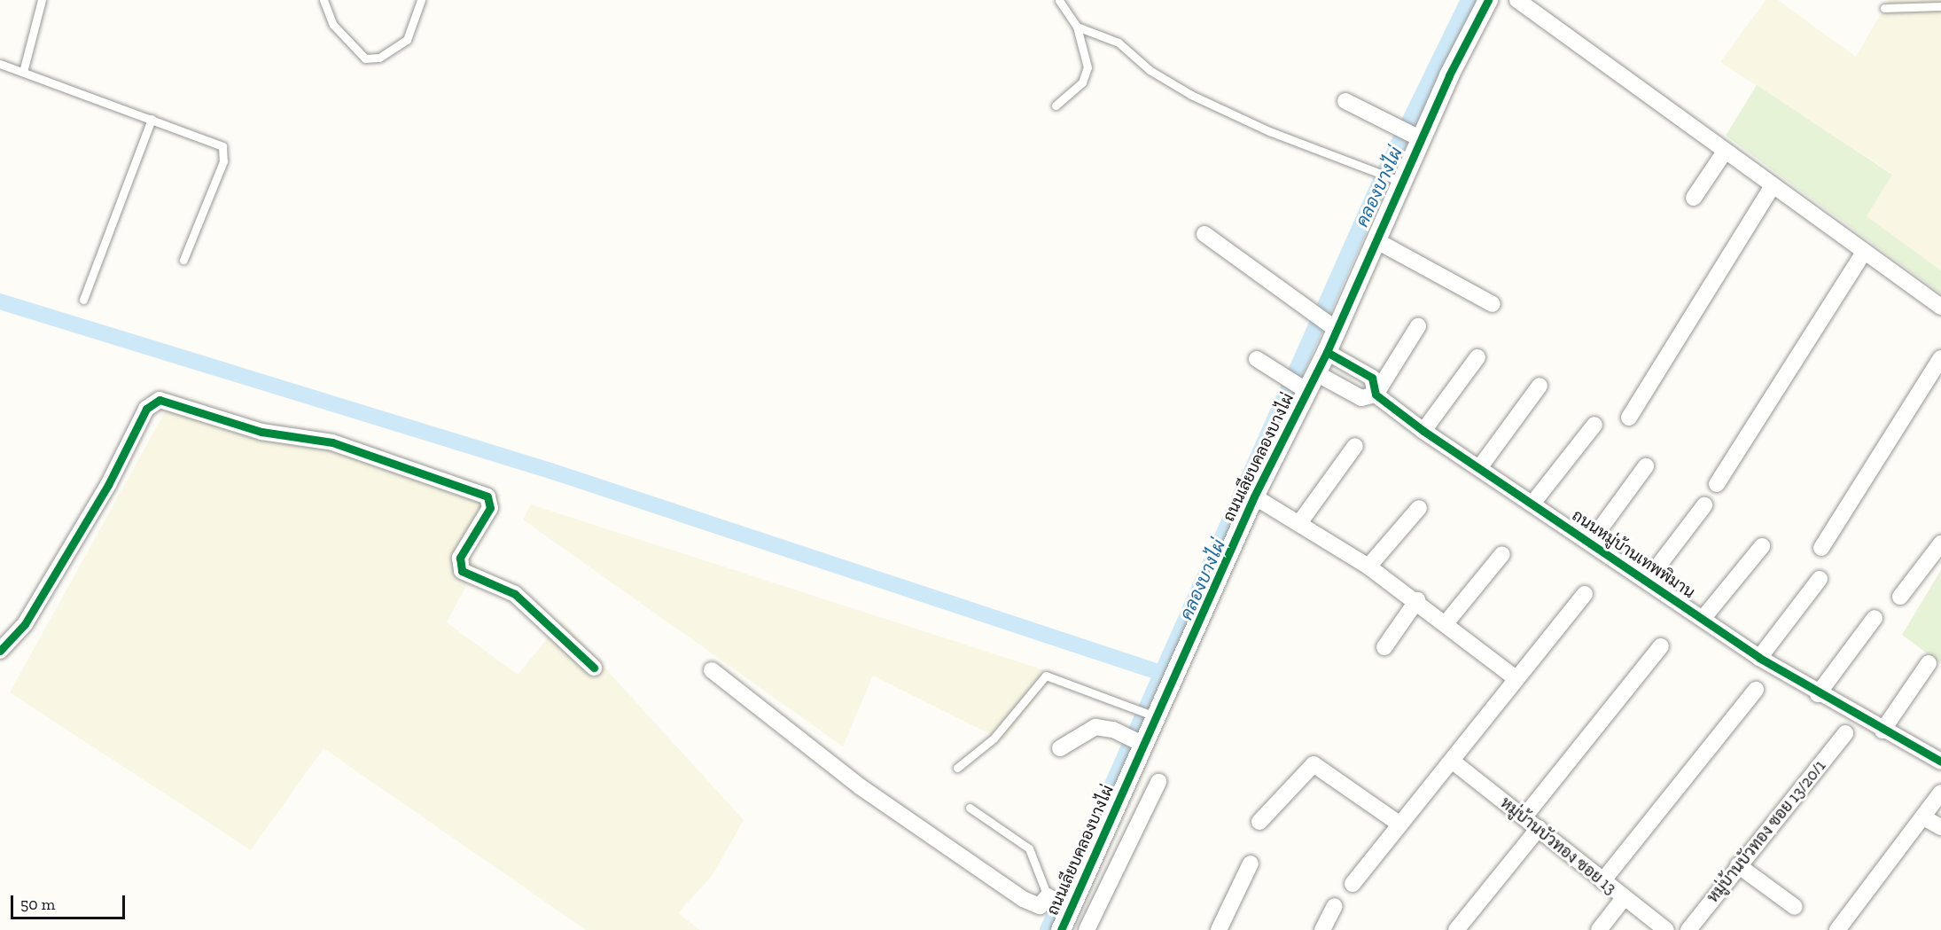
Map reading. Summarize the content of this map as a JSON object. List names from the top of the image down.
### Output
{
  "streets": {
    "street": [
      "ถนนเลียบคลองบางไผ่",
      "ถนนหมู่บ้านเทพพิมาน",
      "หมู่บ้านบัวทอง ซอย 13/20/1",
      "หมู่บ้านบัวทอง ซอย 13"
    ]
  },
  "crossings": [
    ["ถนนเลียบคลองบางไผ่", "ถนนหมู่บ้านเทพพิมาน"]
  ],
  "water": ["คลองบางไผ่"],
  "scale_bar": "50 m"
}
